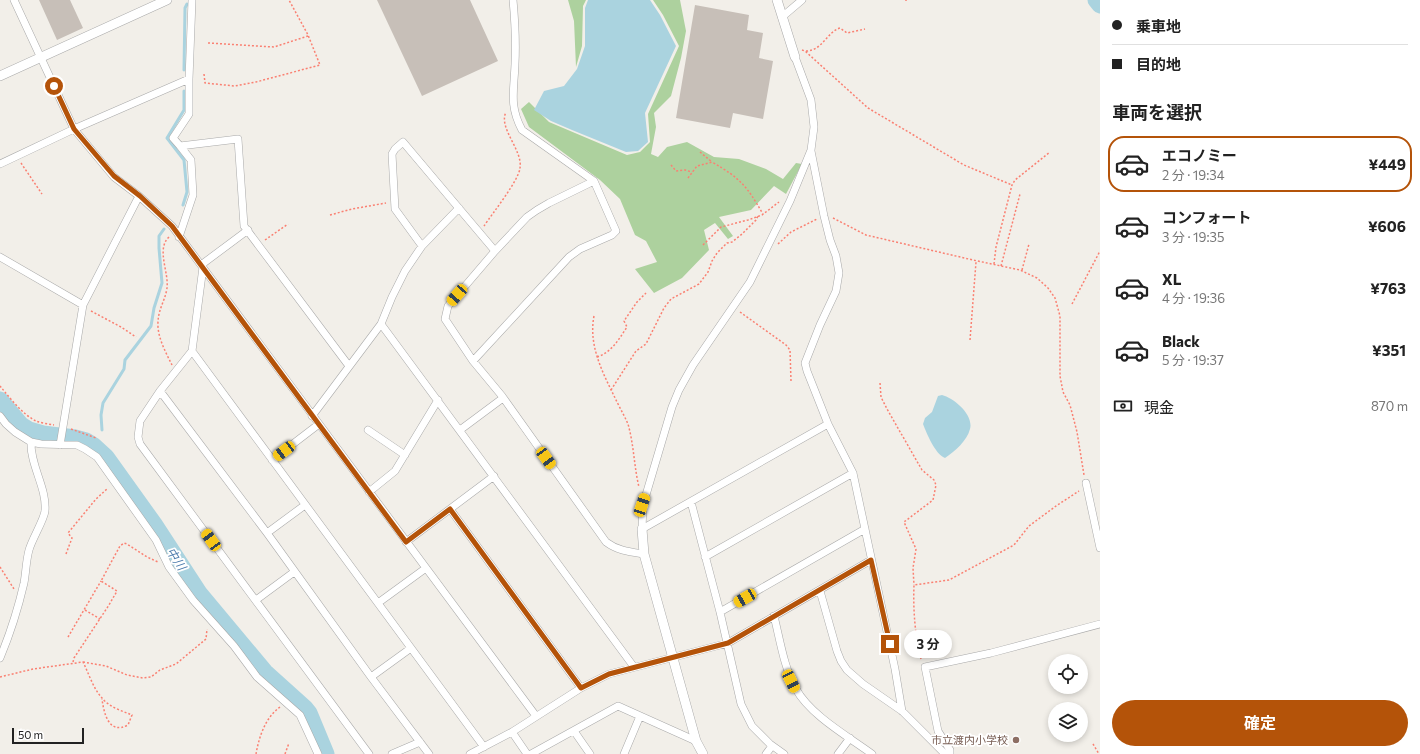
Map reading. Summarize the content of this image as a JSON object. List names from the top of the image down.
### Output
{
  "water": ["中川"],
  "places": ["市立渡内小学校"],
  "scale_bar": "50 m",
  "page": {
    "banner": ["乗車地", "目的地"],
    "heading": "車両を選択",
    "list": [
      {
        "name": "エコノミー",
        "note": "2 分 · 19:34",
        "value": "¥449"
      },
      {
        "name": "コンフォート",
        "note": "3 分 · 19:35",
        "value": "¥606"
      },
      {
        "name": "XL",
        "note": "4 分 · 19:36",
        "value": "¥763"
      },
      {
        "name": "Black",
        "note": "5 分 · 19:37",
        "value": "¥351"
      }
    ],
    "pay": ["現金", "870 m"],
    "bubble": "3 分",
    "buttons": "確定",
    "scale": "50 m"
  }
}
